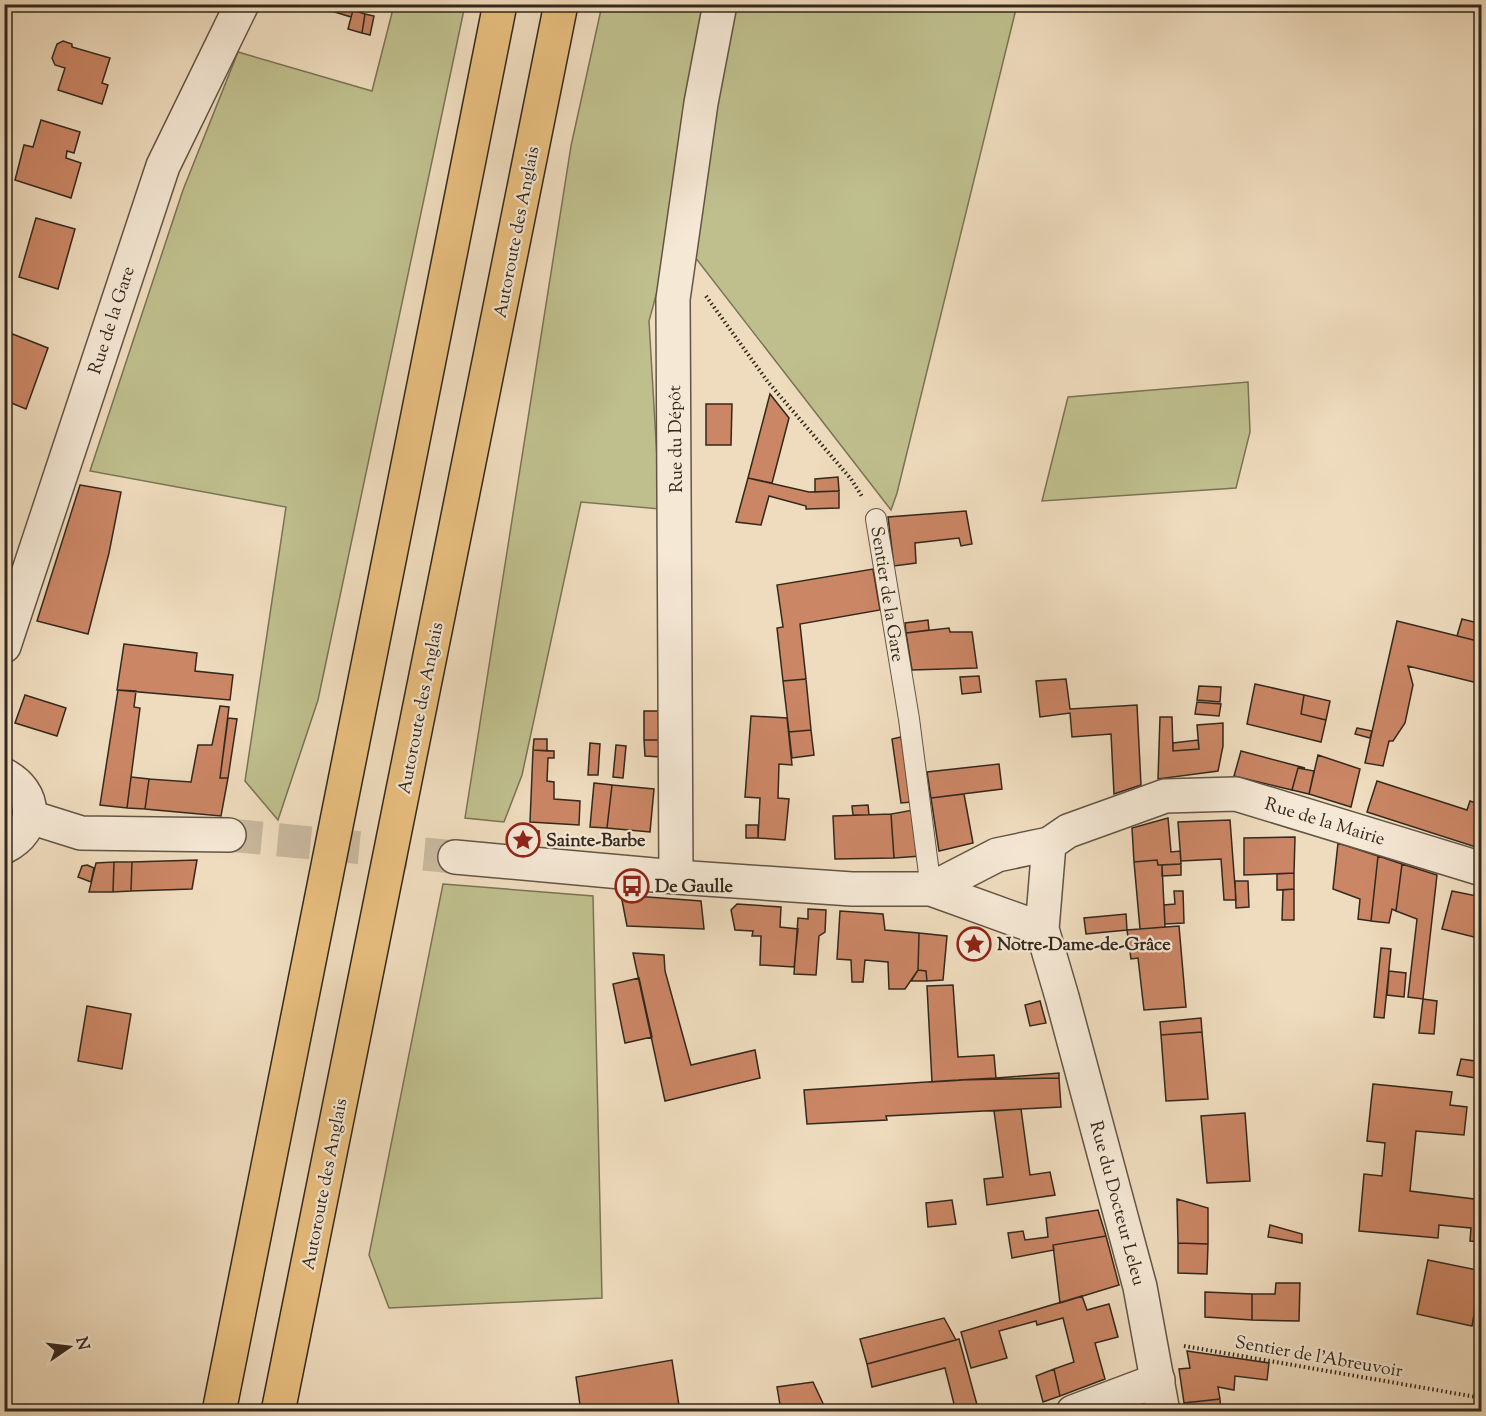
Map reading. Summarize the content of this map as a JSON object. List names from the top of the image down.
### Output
{
  "streets": {
    "highway": ["Autoroute des Anglais"],
    "street": [
      "Rue de la Gare",
      "Rue du Dépôt",
      "Rue de la Mairie",
      "Rue du Docteur Leleu"
    ],
    "lane": ["Sentier de la Gare"],
    "path": ["Sentier de l'Abreuvoir"]
  },
  "crossings": [
    ["Rue du Dépôt", "Sentier de la Gare"],
    ["Sentier de la Gare", "Rue de la Mairie"],
    ["Rue du Docteur Leleu", "Sentier de l'Abreuvoir"]
  ],
  "places": {
    "place": ["Sainte-Barbe", "Notre-Dame-de-Grâce"],
    "bus stop": ["De Gaulle"]
  },
  "north": "right"
}
